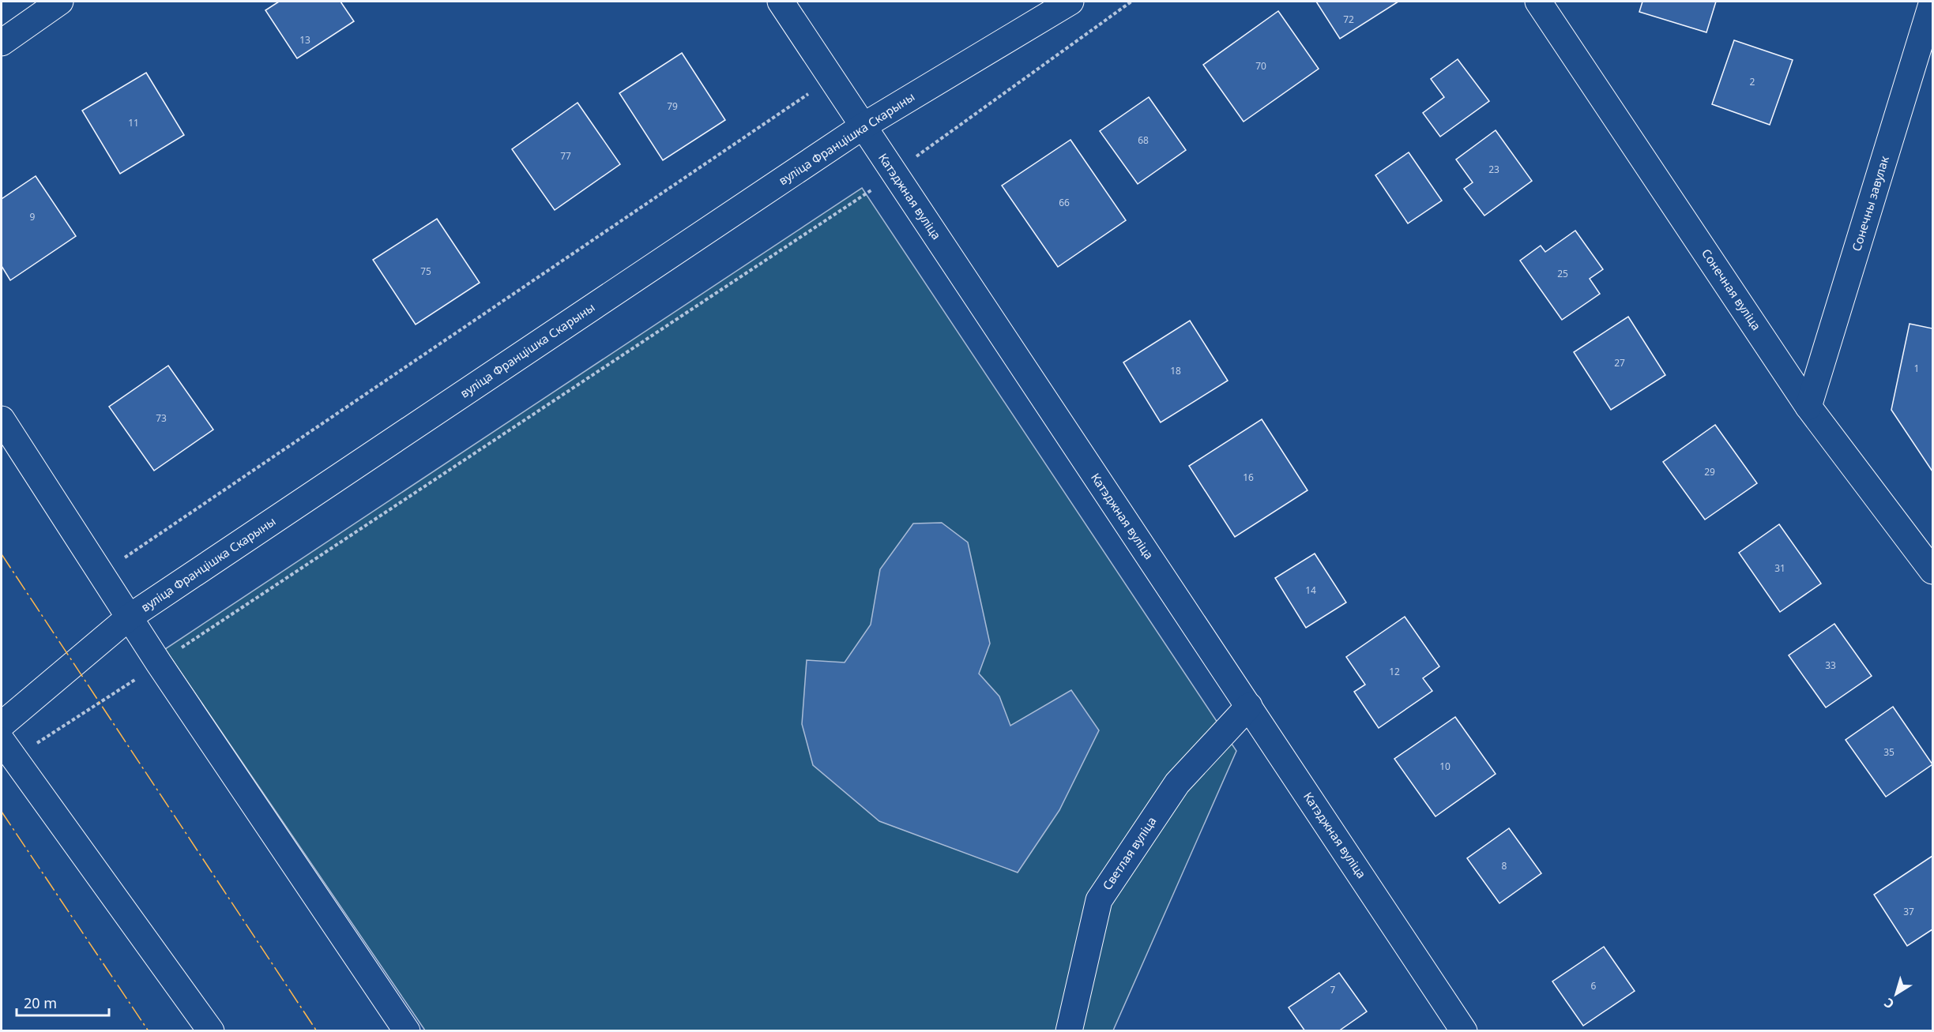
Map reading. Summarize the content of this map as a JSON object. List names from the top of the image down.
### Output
{
  "streets": {
    "street": [
      "вуліца Францішка Скарыны",
      "Катэджная вуліца",
      "Сонечны завулак",
      "Сонечная вуліца",
      "Светлая вуліца"
    ]
  },
  "crossings": [
    ["вуліца Францішка Скарыны", "Катэджная вуліца"],
    ["Катэджная вуліца", "Светлая вуліца"],
    ["Сонечны завулак", "Сонечная вуліца"]
  ],
  "house_numbers": [
    "72",
    "13",
    "70",
    "2",
    "79",
    "11",
    "68",
    "77",
    "23",
    "66",
    "9",
    "75",
    "25",
    "27",
    "1",
    "18",
    "73",
    "29",
    "16",
    "31",
    "14",
    "33",
    "12",
    "35",
    "10",
    "8",
    "37",
    "6",
    "7"
  ],
  "scale_bar": "20 m",
  "north": "bottom left"
}
